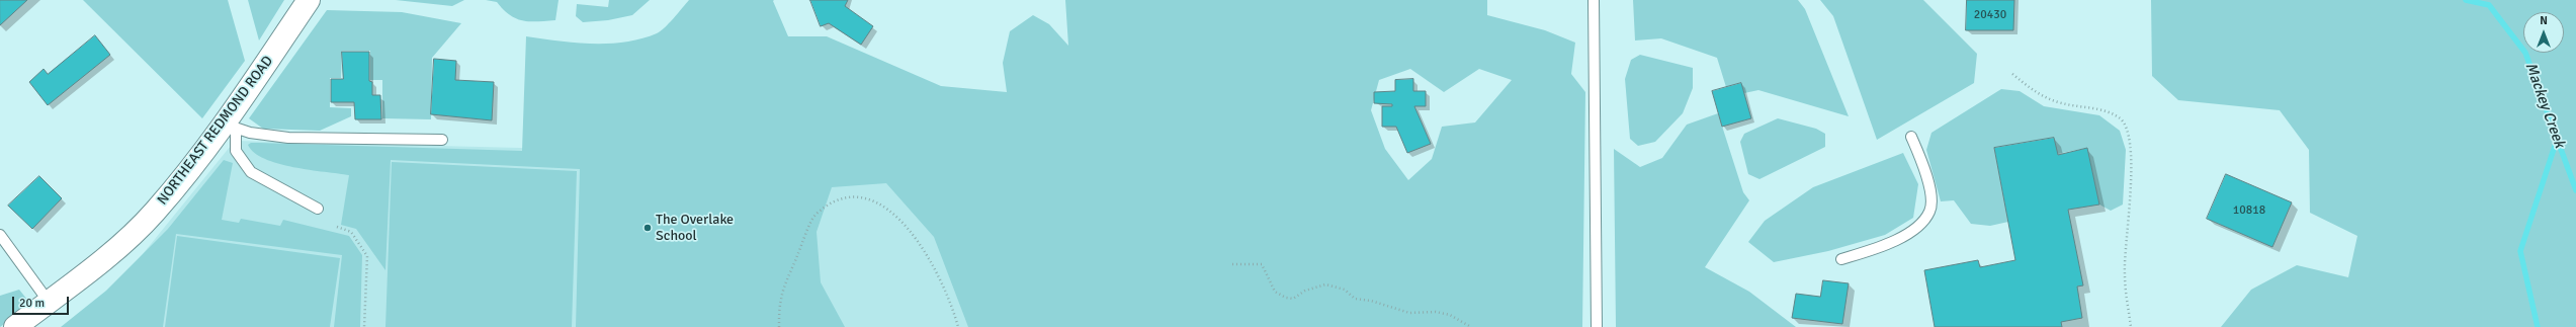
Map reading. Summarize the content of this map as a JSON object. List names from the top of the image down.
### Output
{
  "streets": {
    "street": ["NORTHEAST REDMOND ROAD"]
  },
  "water": ["Mackey Creek"],
  "places": ["The Overlake School"],
  "house_numbers": ["20430", "10818"],
  "scale_bar": "20 m",
  "north": "top"
}
